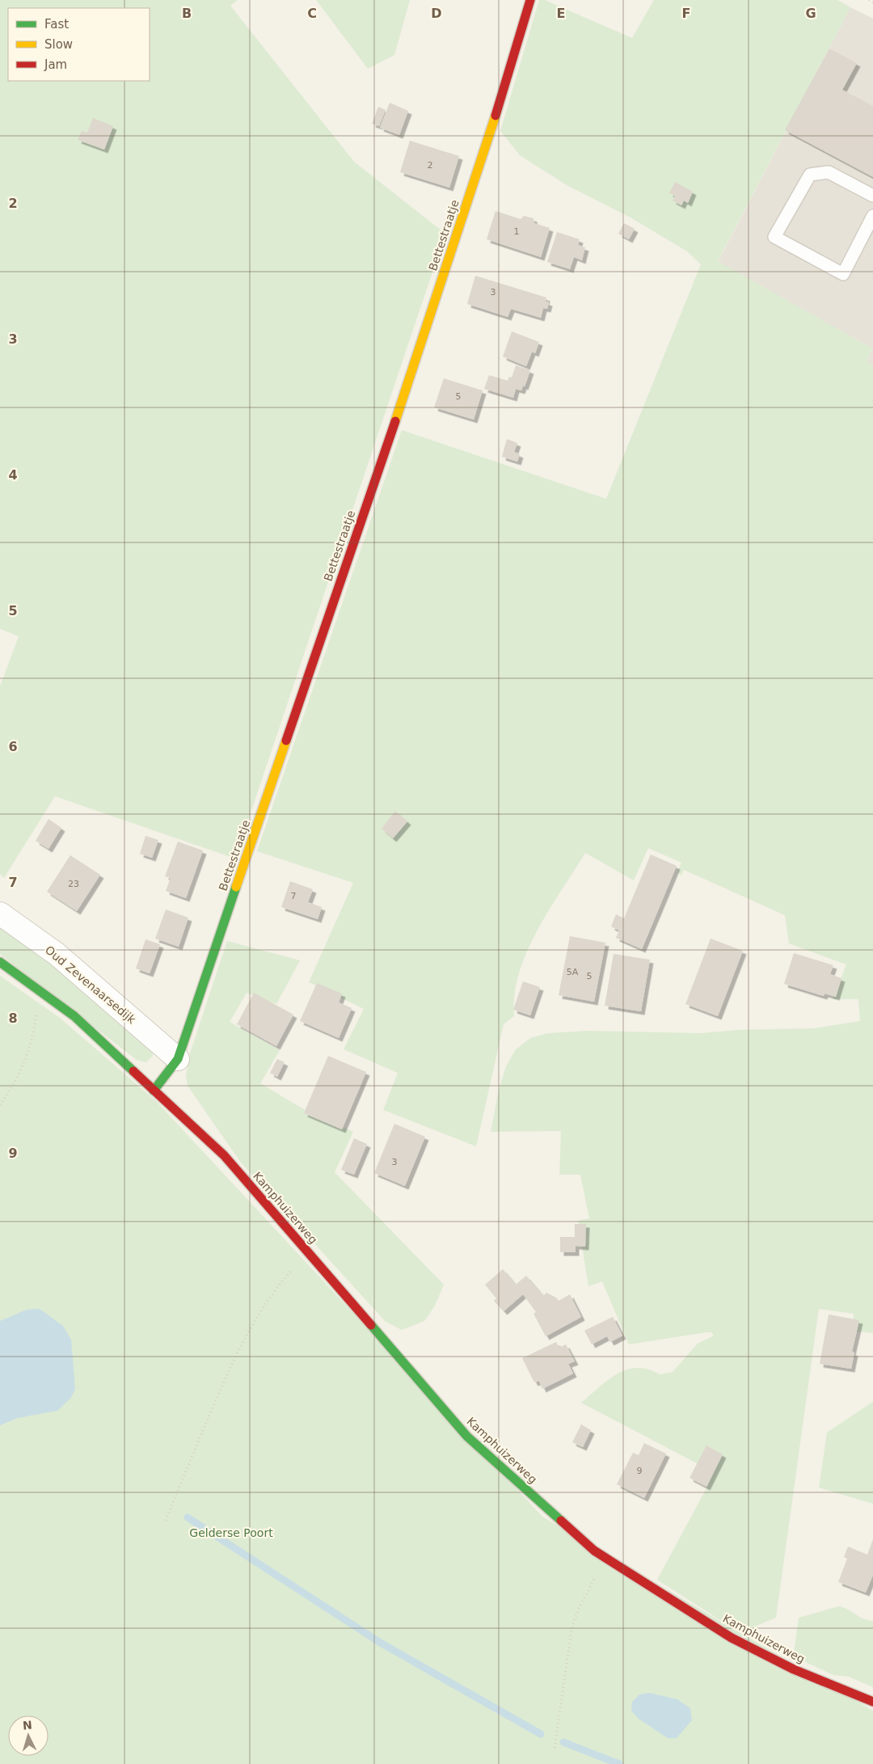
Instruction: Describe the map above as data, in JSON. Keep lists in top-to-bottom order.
{
  "streets": {
    "street": ["Bettestraatje", "Oud Zevenaarsedijk", "Kamphuizerweg"]
  },
  "crossings": [
    ["Bettestraatje", "Oud Zevenaarsedijk"],
    ["Bettestraatje", "Kamphuizerweg"]
  ],
  "parks": ["Gelderse Poort"],
  "house_numbers": [
    "2",
    "1",
    "3",
    "5",
    "23",
    "7",
    "5A",
    "5",
    "3",
    "9"
  ],
  "legend": ["Fast", "Slow", "Jam"],
  "north": "top",
  "grid": {
    "columns": [
      "B",
      "C",
      "D",
      "E",
      "F",
      "G"
    ],
    "rows": [
      "2",
      "3",
      "4",
      "5",
      "6",
      "7",
      "8",
      "9"
    ]
  }
}
